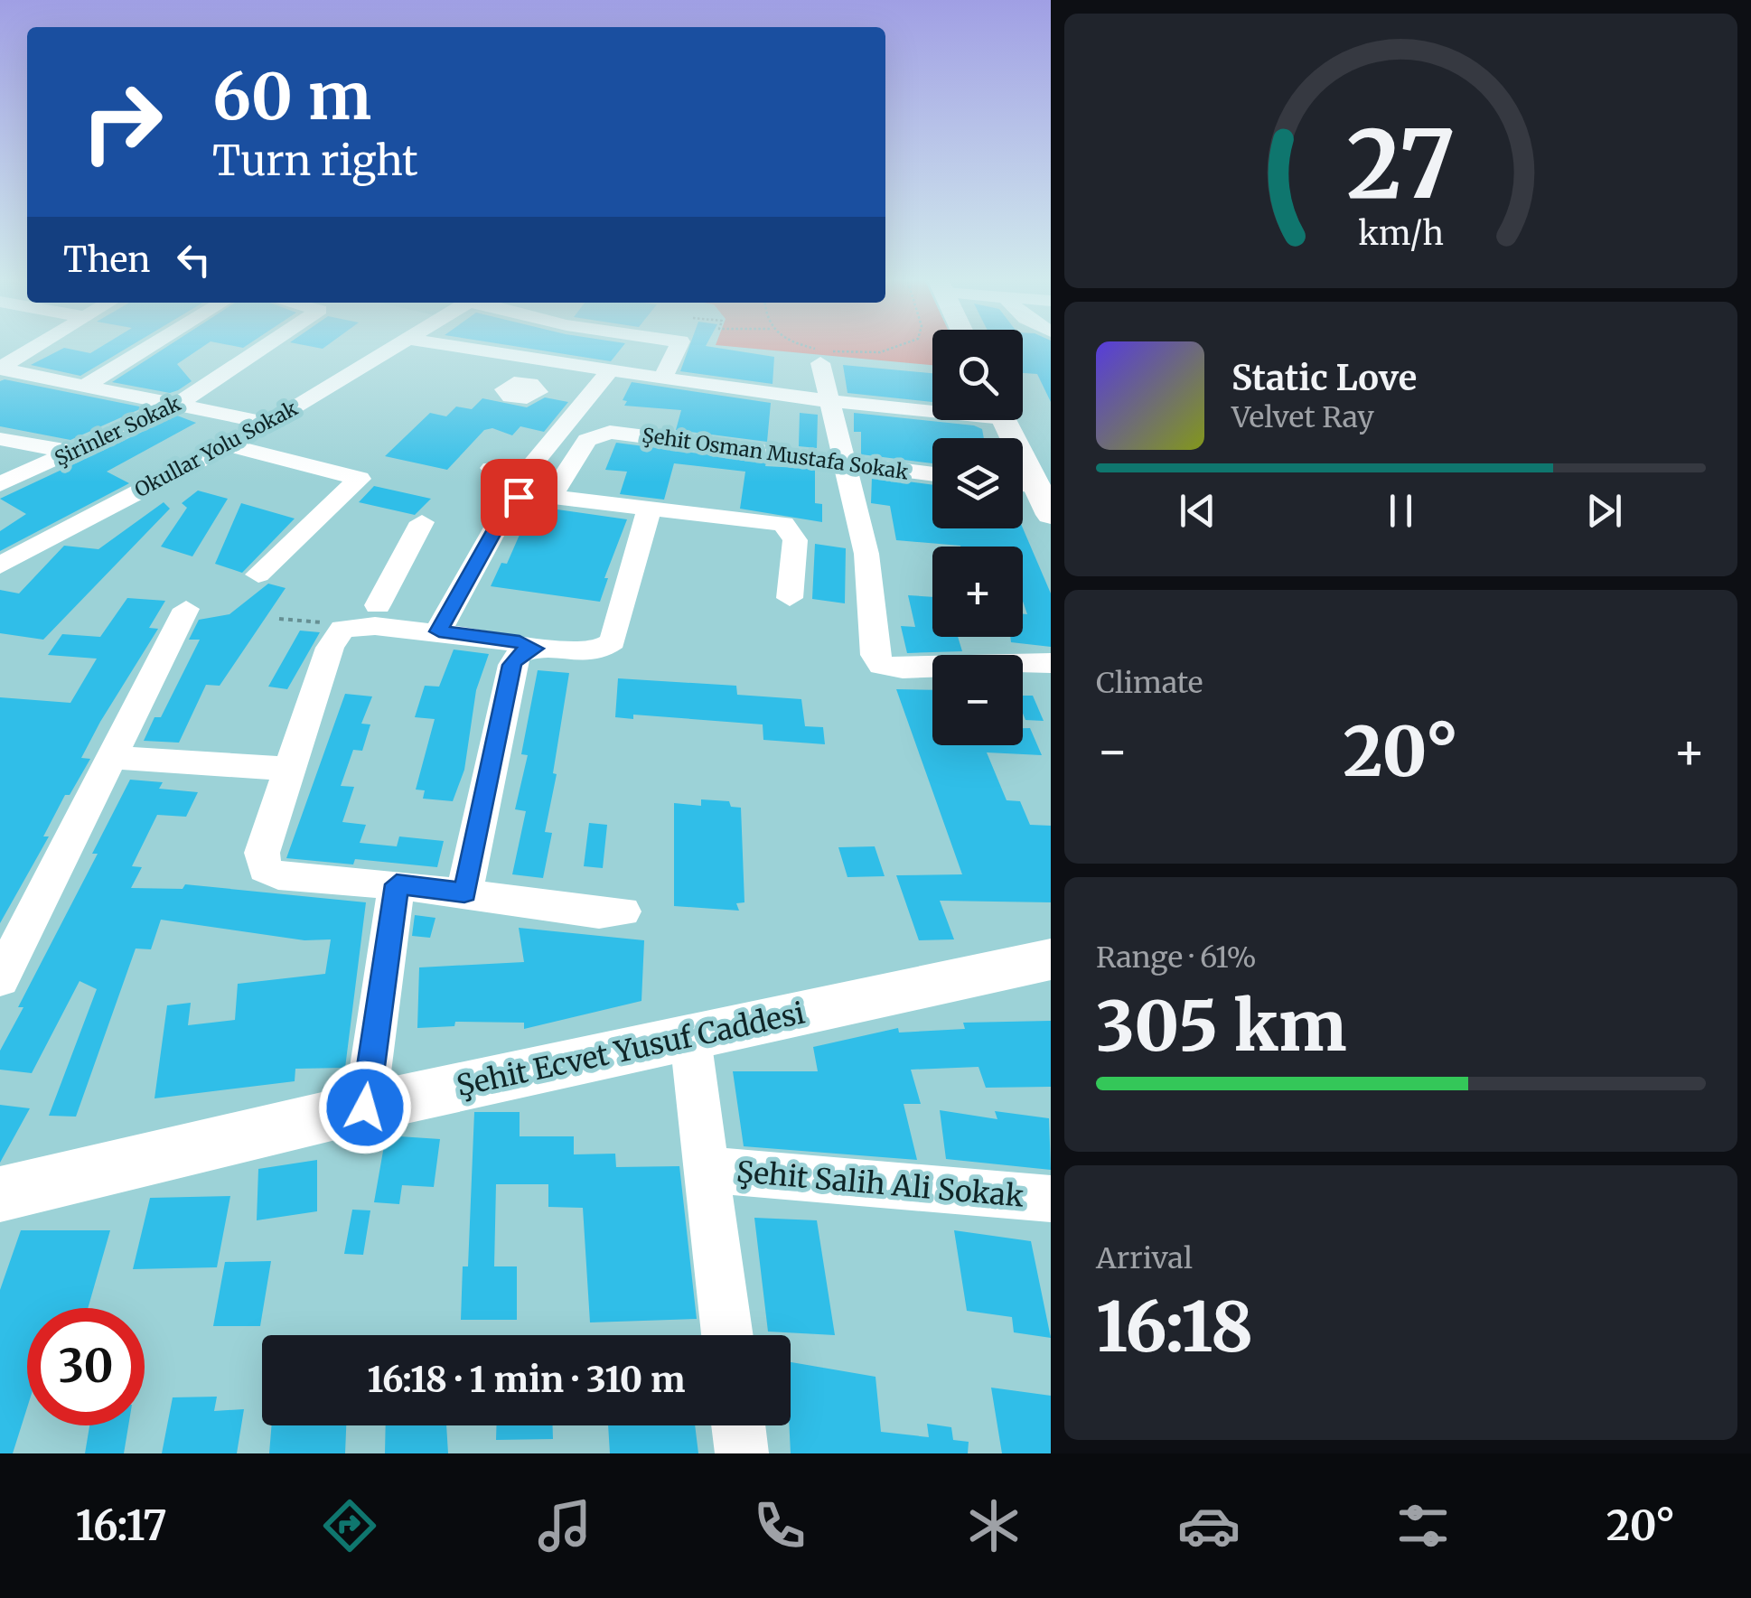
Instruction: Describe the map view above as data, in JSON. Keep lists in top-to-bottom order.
{
  "streets": {
    "main road": ["Şehit Ecvet Yusuf Caddesi"],
    "street": [
      "Şirinler Sokak",
      "Okullar Yolu Sokak",
      "Şehit Osman Mustafa Sokak",
      "Şehit Salih Ali Sokak"
    ]
  },
  "page": {
    "turn": ["60 m", "Turn right"],
    "then": "Then",
    "map_buttons": ["+", "−"],
    "song": ["Static Love", "Velvet Ray"],
    "tile": [
      "Climate",
      ["Range · 61%", "305 km"],
      ["Arrival", "16:18"]
    ],
    "heat": ["−", "20°", "+"],
    "limit": "30",
    "trip": "16:18 · 1 min · 310 m",
    "tabs": ["16:17", "20°"],
    "gauge": ["27", "km/h"]
  }
}
